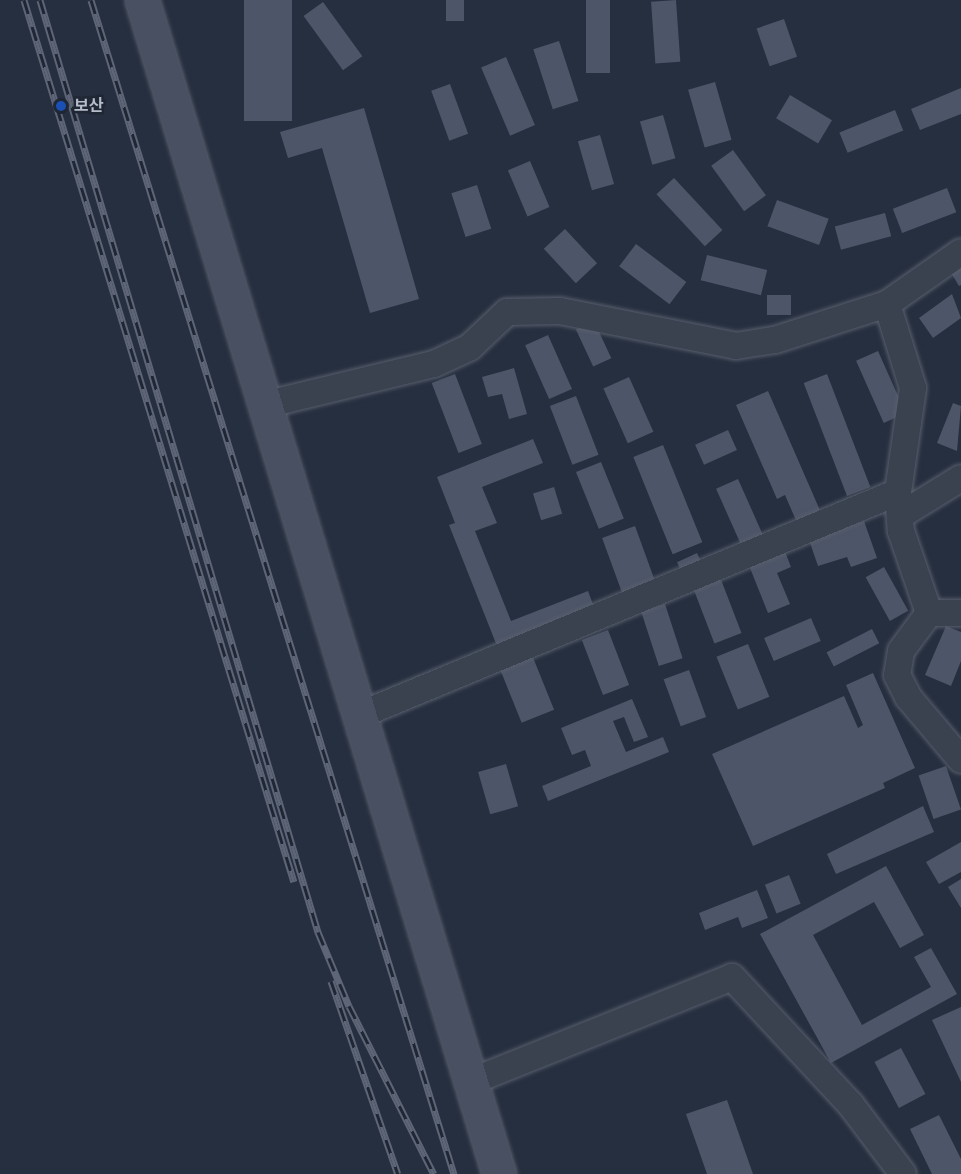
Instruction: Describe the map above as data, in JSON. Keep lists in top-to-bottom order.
{
  "places": ["보산"]
}
